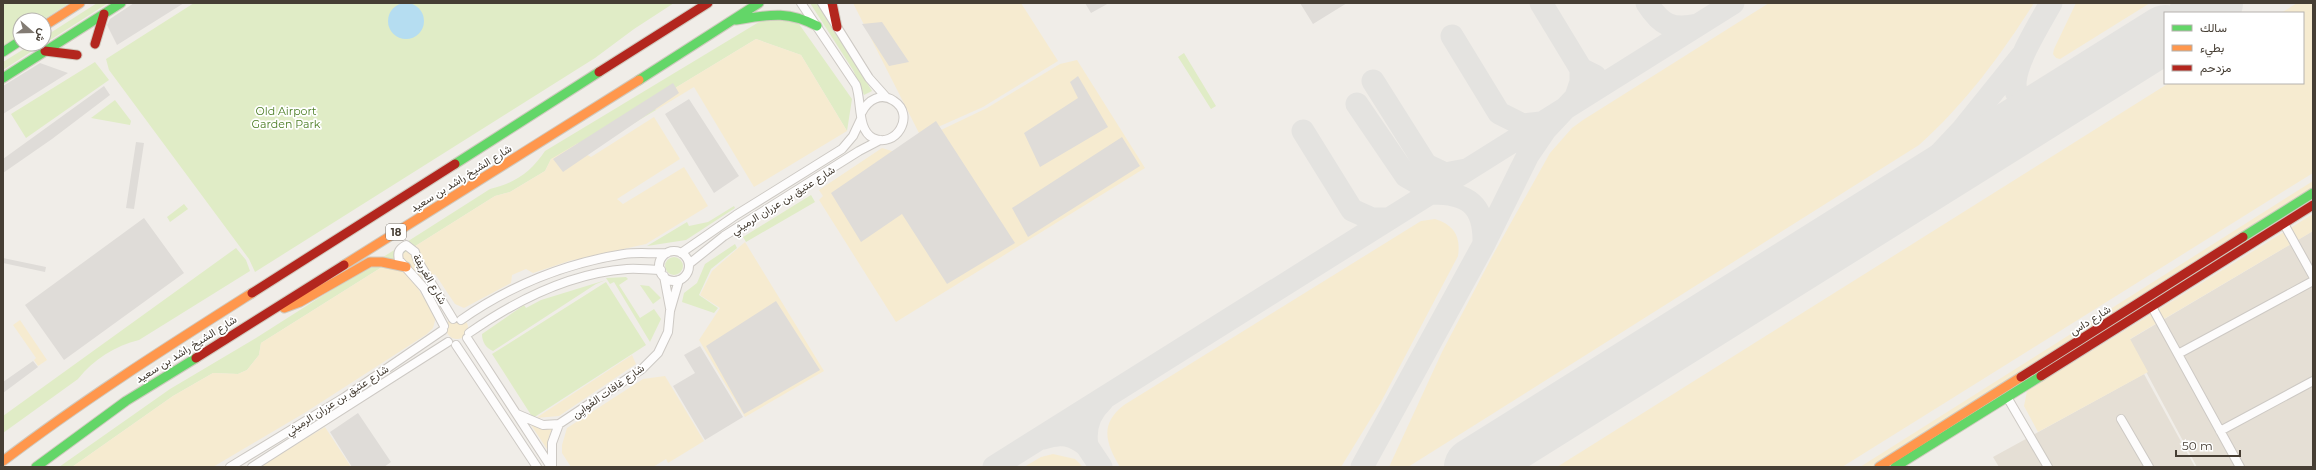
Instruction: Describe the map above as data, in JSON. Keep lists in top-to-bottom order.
{
  "streets": {
    "main road": ["شارع الشيخ راشد بن سعيد", "18", "شارع داس"],
    "street": ["شارع عتيق بن عزران الرميثي", "شارع الغريفة", "شارع غافات العُوايِن"]
  },
  "crossings": [
    ["شارع عتيق بن عزران الرميثي", "شارع الغريفة"],
    ["شارع عتيق بن عزران الرميثي", "شارع غافات العُوايِن"]
  ],
  "parks": ["Old Airport Garden Park"],
  "legend": ["سالك", "بطيء", "مزدحم"],
  "scale_bar": "50 m",
  "north": "right"
}
